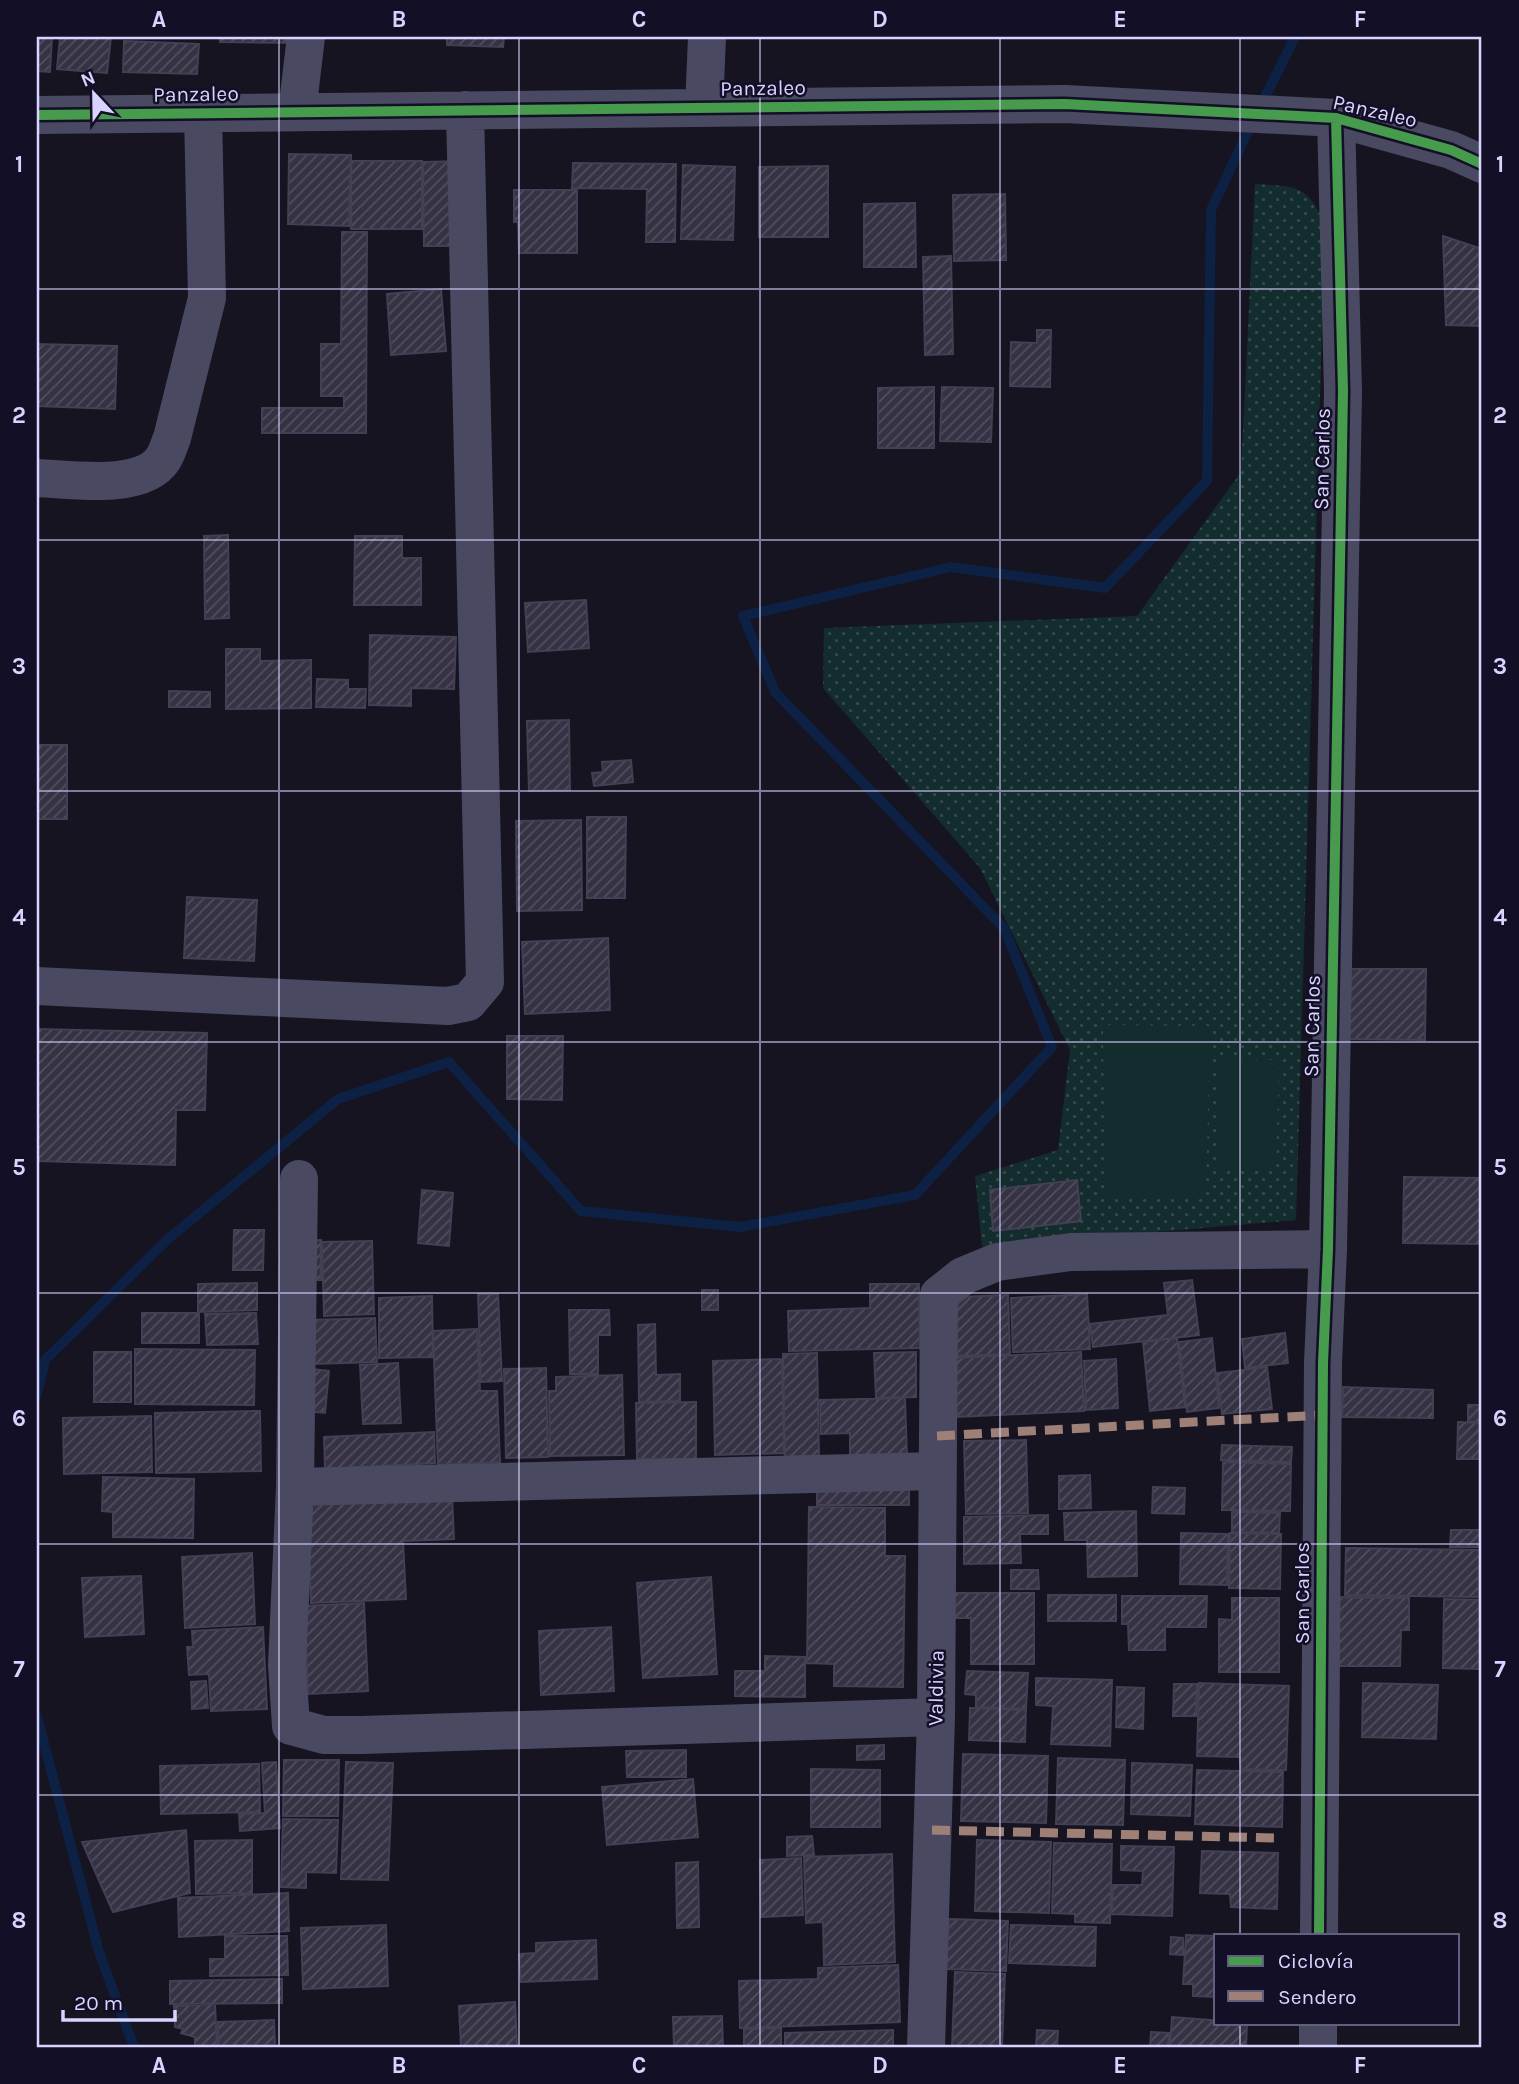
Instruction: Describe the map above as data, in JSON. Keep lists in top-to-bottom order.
{
  "streets": {
    "street": ["Panzaleo", "San Carlos", "Valdivia"]
  },
  "crossings": [
    ["Panzaleo", "San Carlos"],
    ["San Carlos", "Valdivia"]
  ],
  "legend": ["Ciclovía", "Sendero"],
  "scale_bar": "20 m",
  "north": "top",
  "grid": {
    "columns": [
      "A",
      "B",
      "C",
      "D",
      "E",
      "F"
    ],
    "rows": [
      "1",
      "2",
      "3",
      "4",
      "5",
      "6",
      "7",
      "8"
    ]
  }
}
